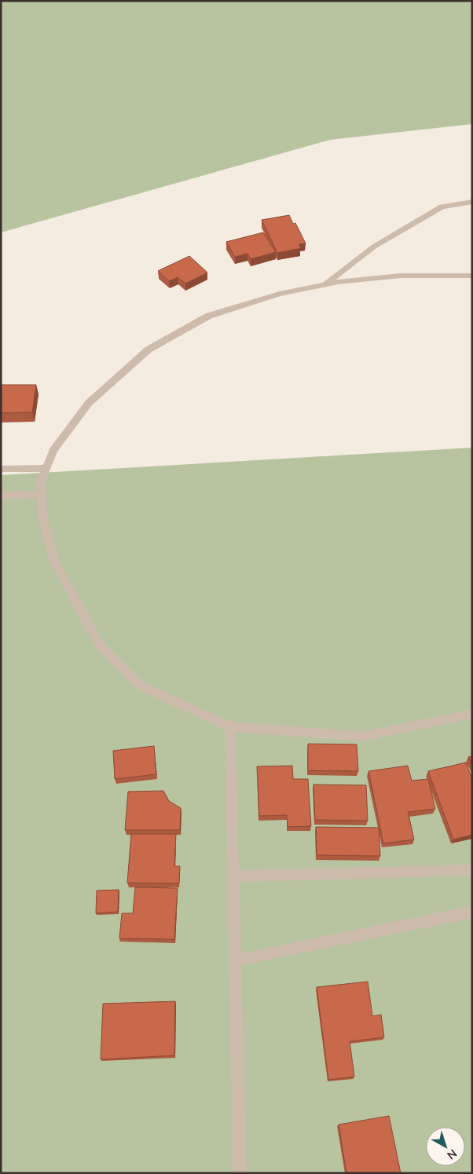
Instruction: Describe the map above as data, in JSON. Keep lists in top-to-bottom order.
{
  "north": "bottom right"
}
